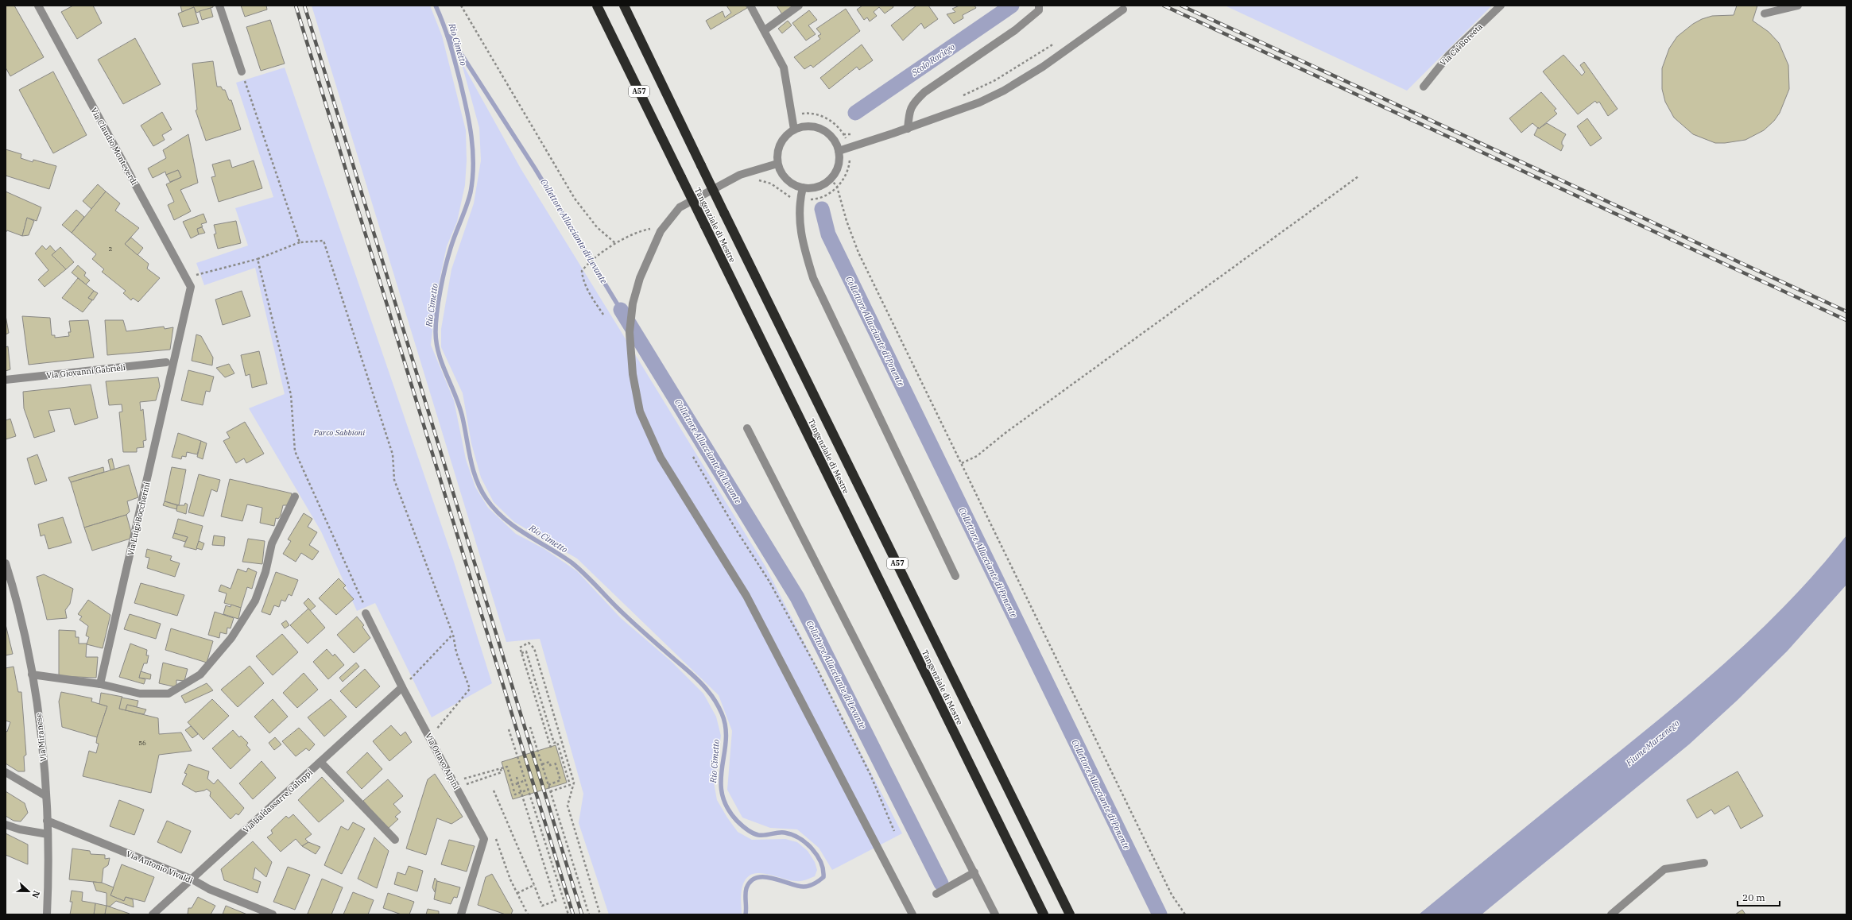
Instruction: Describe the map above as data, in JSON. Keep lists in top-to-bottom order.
{
  "streets": {
    "highway": ["A57", "Tangenziale di Mestre"],
    "street": [
      "Via Ca' Boreeta",
      "Via Claudio Monteverdi",
      "Via Giovanni Gabrieli",
      "Via Luigi Boccherini",
      "Via Miranese",
      "Via Ottavo Alpini",
      "Via Baldassarre Galuppi",
      "Via Antonio Vivaldi"
    ]
  },
  "crossings": [
    ["Via Claudio Monteverdi", "Via Luigi Boccherini"],
    ["Via Miranese", "Via Antonio Vivaldi"],
    ["Via Ottavo Alpini", "Via Baldassarre Galuppi"],
    ["Via Baldassarre Galuppi", "Via Antonio Vivaldi"]
  ],
  "water": [
    "Rio Cimetto",
    "Scolo Roviego",
    "Collettore Allacciante di Levante",
    "Collettore Allacciante di Ponente",
    "Fiume Marzenego"
  ],
  "parks": ["Parco Sabbioni"],
  "house_numbers": ["2", "56"],
  "scale_bar": "20 m",
  "north": "right"
}
